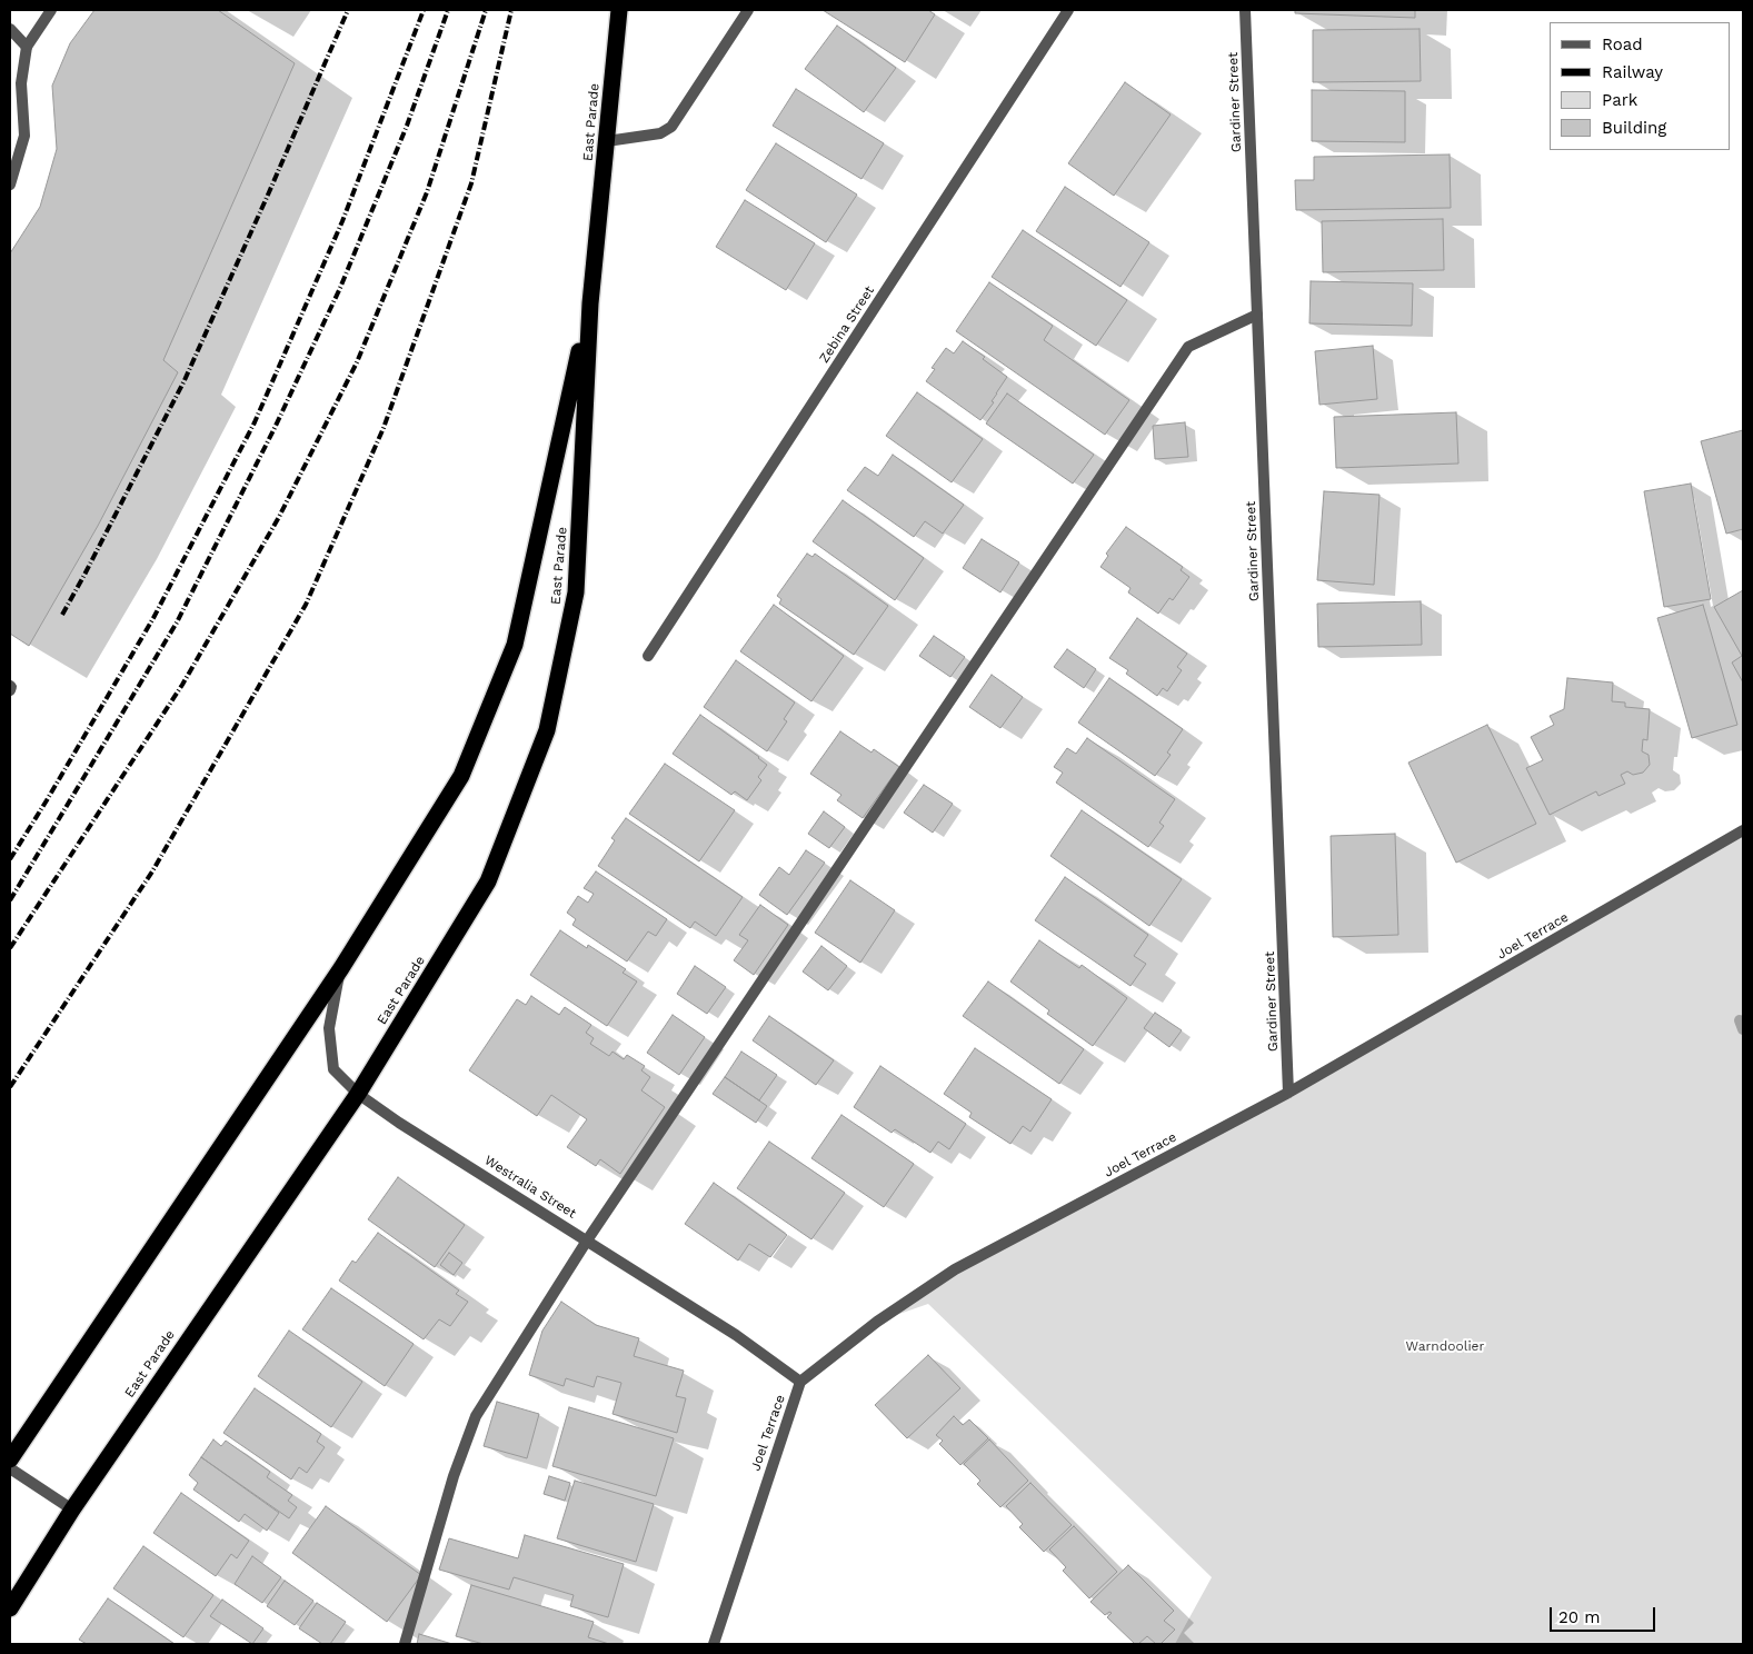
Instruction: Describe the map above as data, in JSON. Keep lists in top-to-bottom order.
{
  "streets": {
    "highway": ["East Parade"],
    "street": [
      "Gardiner Street",
      "Zebina Street",
      "Joel Terrace",
      "Westralia Street"
    ]
  },
  "crossings": [
    ["Gardiner Street", "Joel Terrace"],
    ["East Parade", "Westralia Street"],
    ["Joel Terrace", "Westralia Street"]
  ],
  "parks": ["Warndoolier"],
  "legend": [
    "Road",
    "Railway",
    "Park",
    "Building"
  ],
  "scale_bar": "20 m"
}
